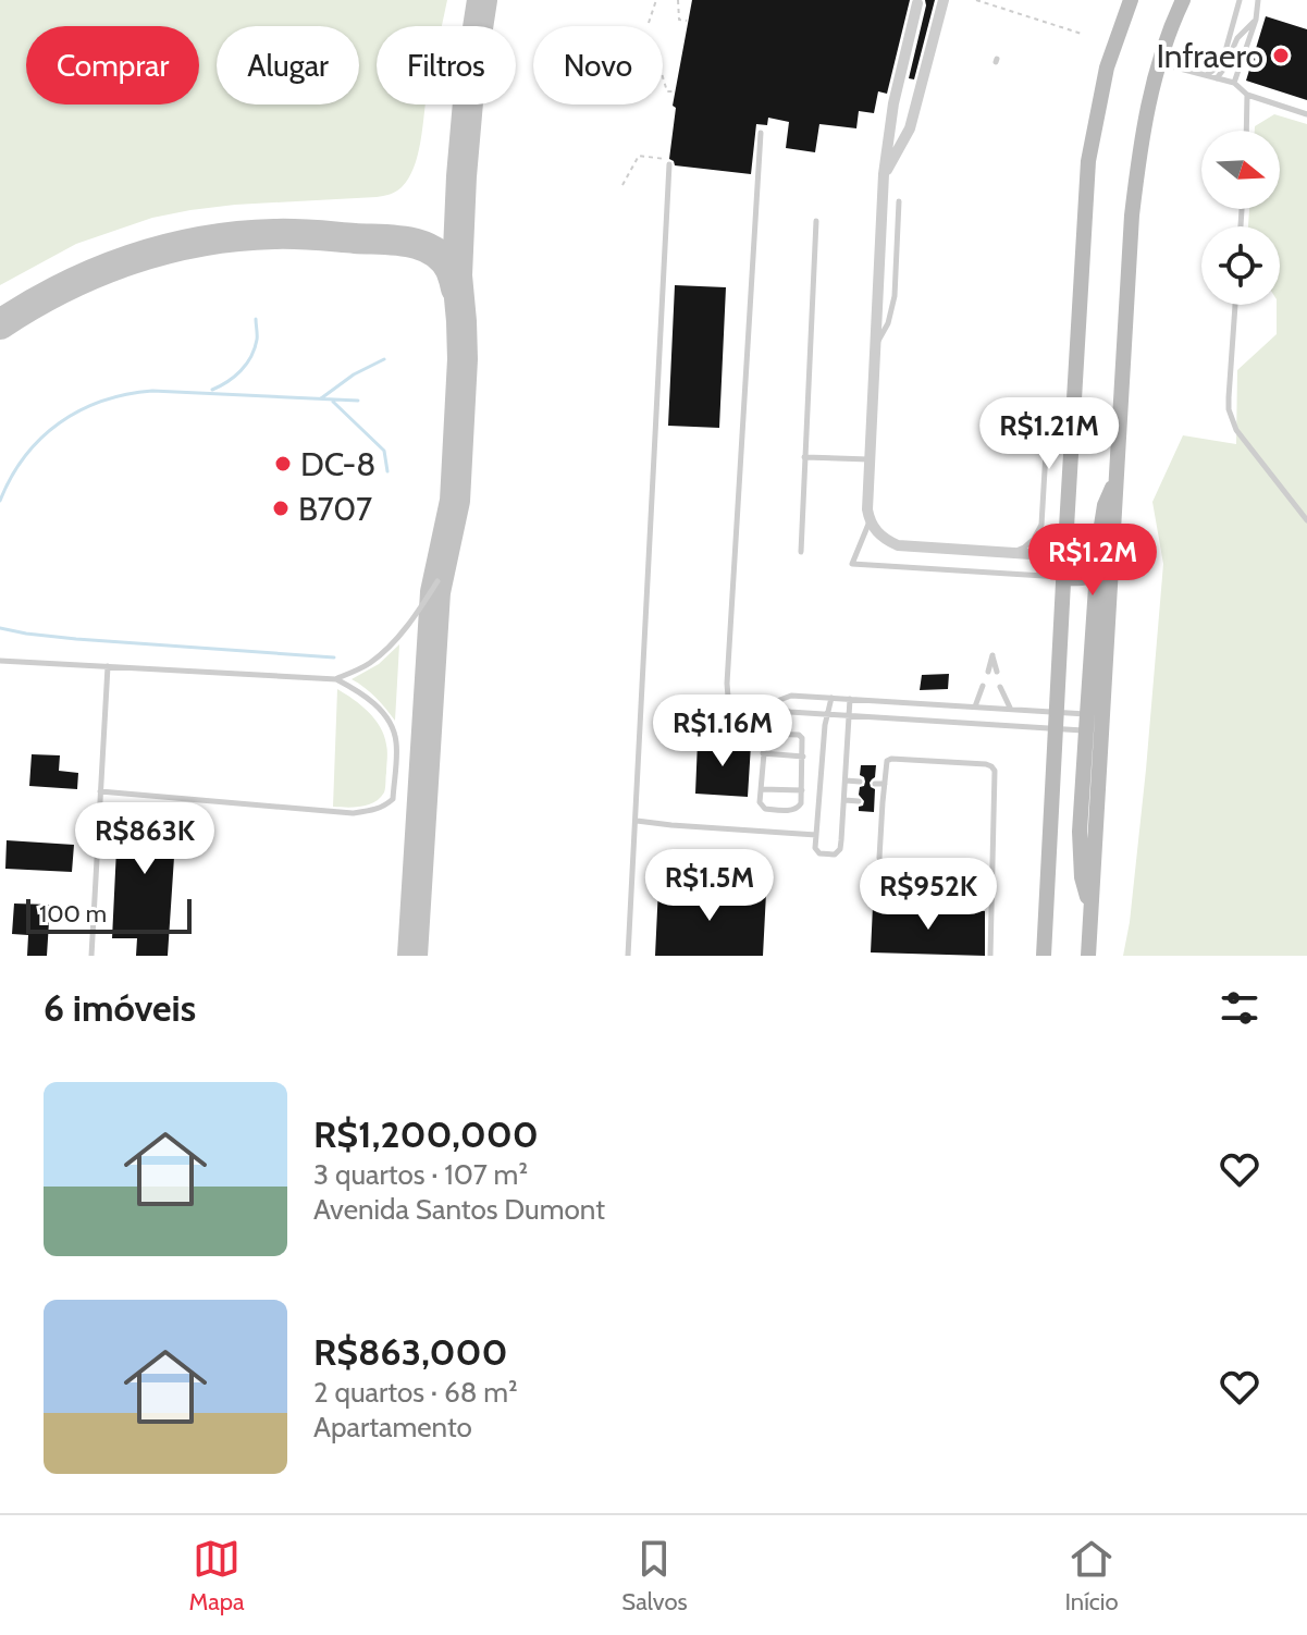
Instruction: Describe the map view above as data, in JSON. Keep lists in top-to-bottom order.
{
  "places": ["Infraero", "DC-8", "B707"],
  "scale_bar": "100 m",
  "north": "right",
  "page": {
    "chip": [
      "Comprar",
      "Alugar",
      "Filtros",
      "Novo"
    ],
    "price": [
      "R$1.21M",
      "R$1.2M",
      "R$1.16M",
      "R$863K",
      "R$1.5M",
      "R$952K"
    ],
    "scale": "100 m",
    "heading": "6 imóveis",
    "list": [
      {
        "name": "R$1,200,000",
        "note": "3 quartos · 107 m² · Avenida Santos Dumont"
      },
      {
        "name": "R$863,000",
        "note": "2 quartos · 68 m² · Apartamento"
      }
    ],
    "tabs": ["Mapa", "Salvos", "Início"]
  }
}
